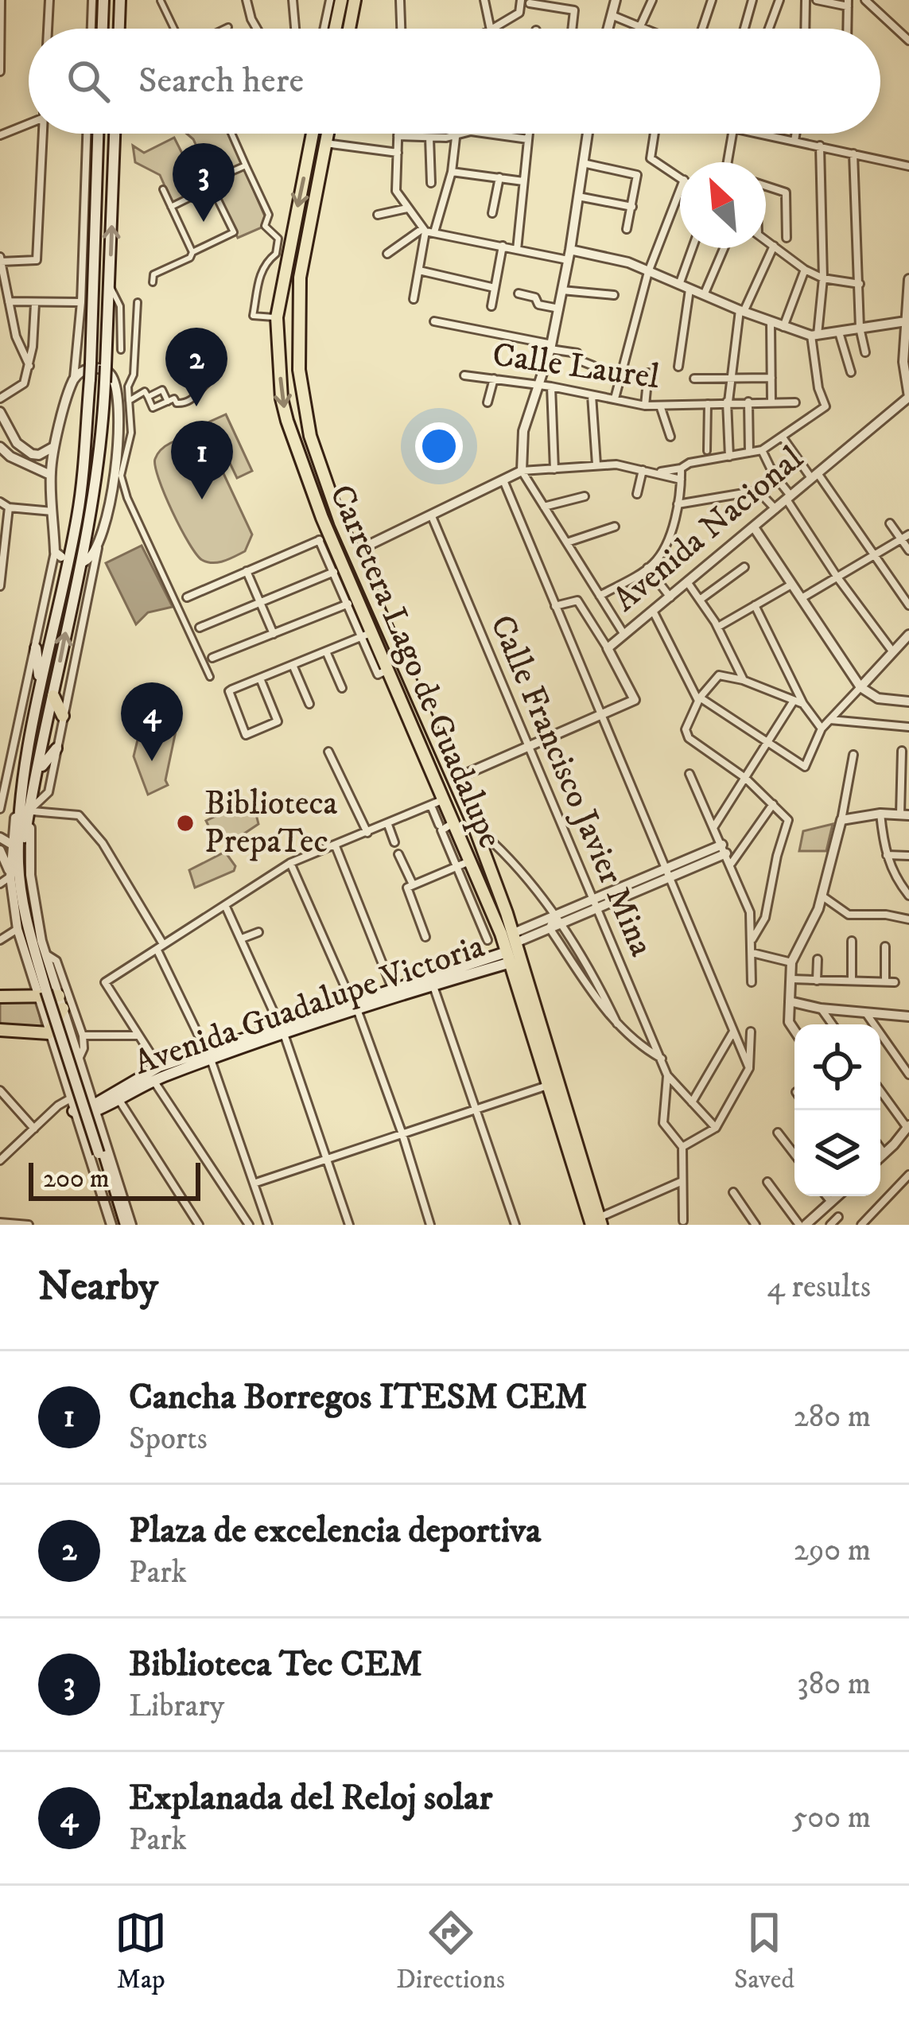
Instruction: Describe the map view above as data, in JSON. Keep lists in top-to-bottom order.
{
  "streets": {
    "main road": ["Carretera Lago de Guadalupe", "Avenida Guadalupe Victoria"],
    "street": ["Calle Laurel", "Avenida Nacional", "Calle Francisco Javier Mina"]
  },
  "crossings": [
    ["Avenida Nacional", "Carretera Lago de Guadalupe"],
    ["Avenida Nacional", "Calle Francisco Javier Mina"],
    ["Carretera Lago de Guadalupe", "Avenida Guadalupe Victoria"]
  ],
  "places": ["Biblioteca PrepaTec"],
  "scale_bar": "200 m",
  "north": "top left",
  "page": {
    "search": "Search here",
    "pins": [
      "3",
      "2",
      "1",
      "4"
    ],
    "scale": "200 m",
    "heading": ["Nearby", "4 results"],
    "list": [
      {
        "mark": "1",
        "name": "Cancha Borregos ITESM CEM",
        "note": "Sports",
        "value": "280 m"
      },
      {
        "mark": "2",
        "name": "Plaza de excelencia deportiva",
        "note": "Park",
        "value": "290 m"
      },
      {
        "mark": "3",
        "name": "Biblioteca Tec CEM",
        "note": "Library",
        "value": "380 m"
      },
      {
        "mark": "4",
        "name": "Explanada del Reloj solar",
        "note": "Park",
        "value": "500 m"
      }
    ],
    "nav": ["Map", "Directions", "Saved"]
  }
}
